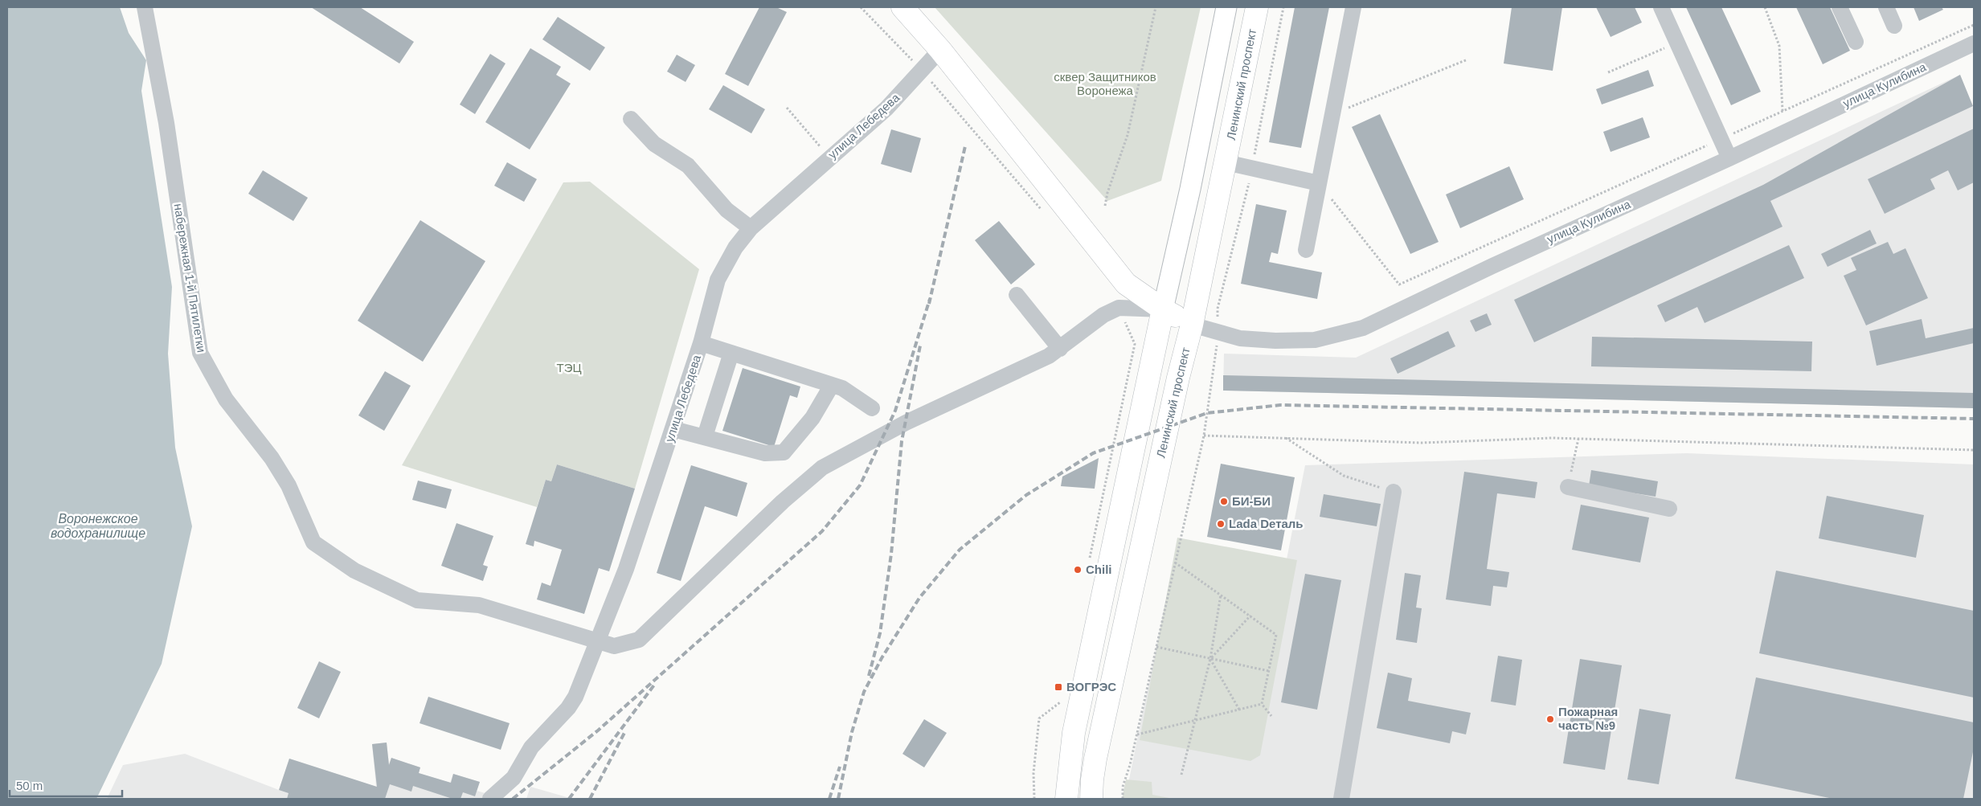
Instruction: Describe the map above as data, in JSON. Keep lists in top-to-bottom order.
{
  "streets": {
    "highway": ["Ленинский проспект"],
    "street": ["улица Кулибина", "улица Лебедева", "набережная 1-й Пятилетки"]
  },
  "crossings": [
    ["Ленинский проспект", "улица Кулибина"],
    ["улица Лебедева", "набережная 1-й Пятилетки"]
  ],
  "water": ["Воронежское водохранилище"],
  "parks": ["сквер Защитников Воронежа", "ТЭЦ"],
  "places": {
    "other": [
      "БИ-БИ",
      "Lada Dеталь",
      "Chili",
      "Пожарная часть №9"
    ],
    "transit": ["ВОГРЭС"]
  },
  "scale_bar": "50 m"
}
